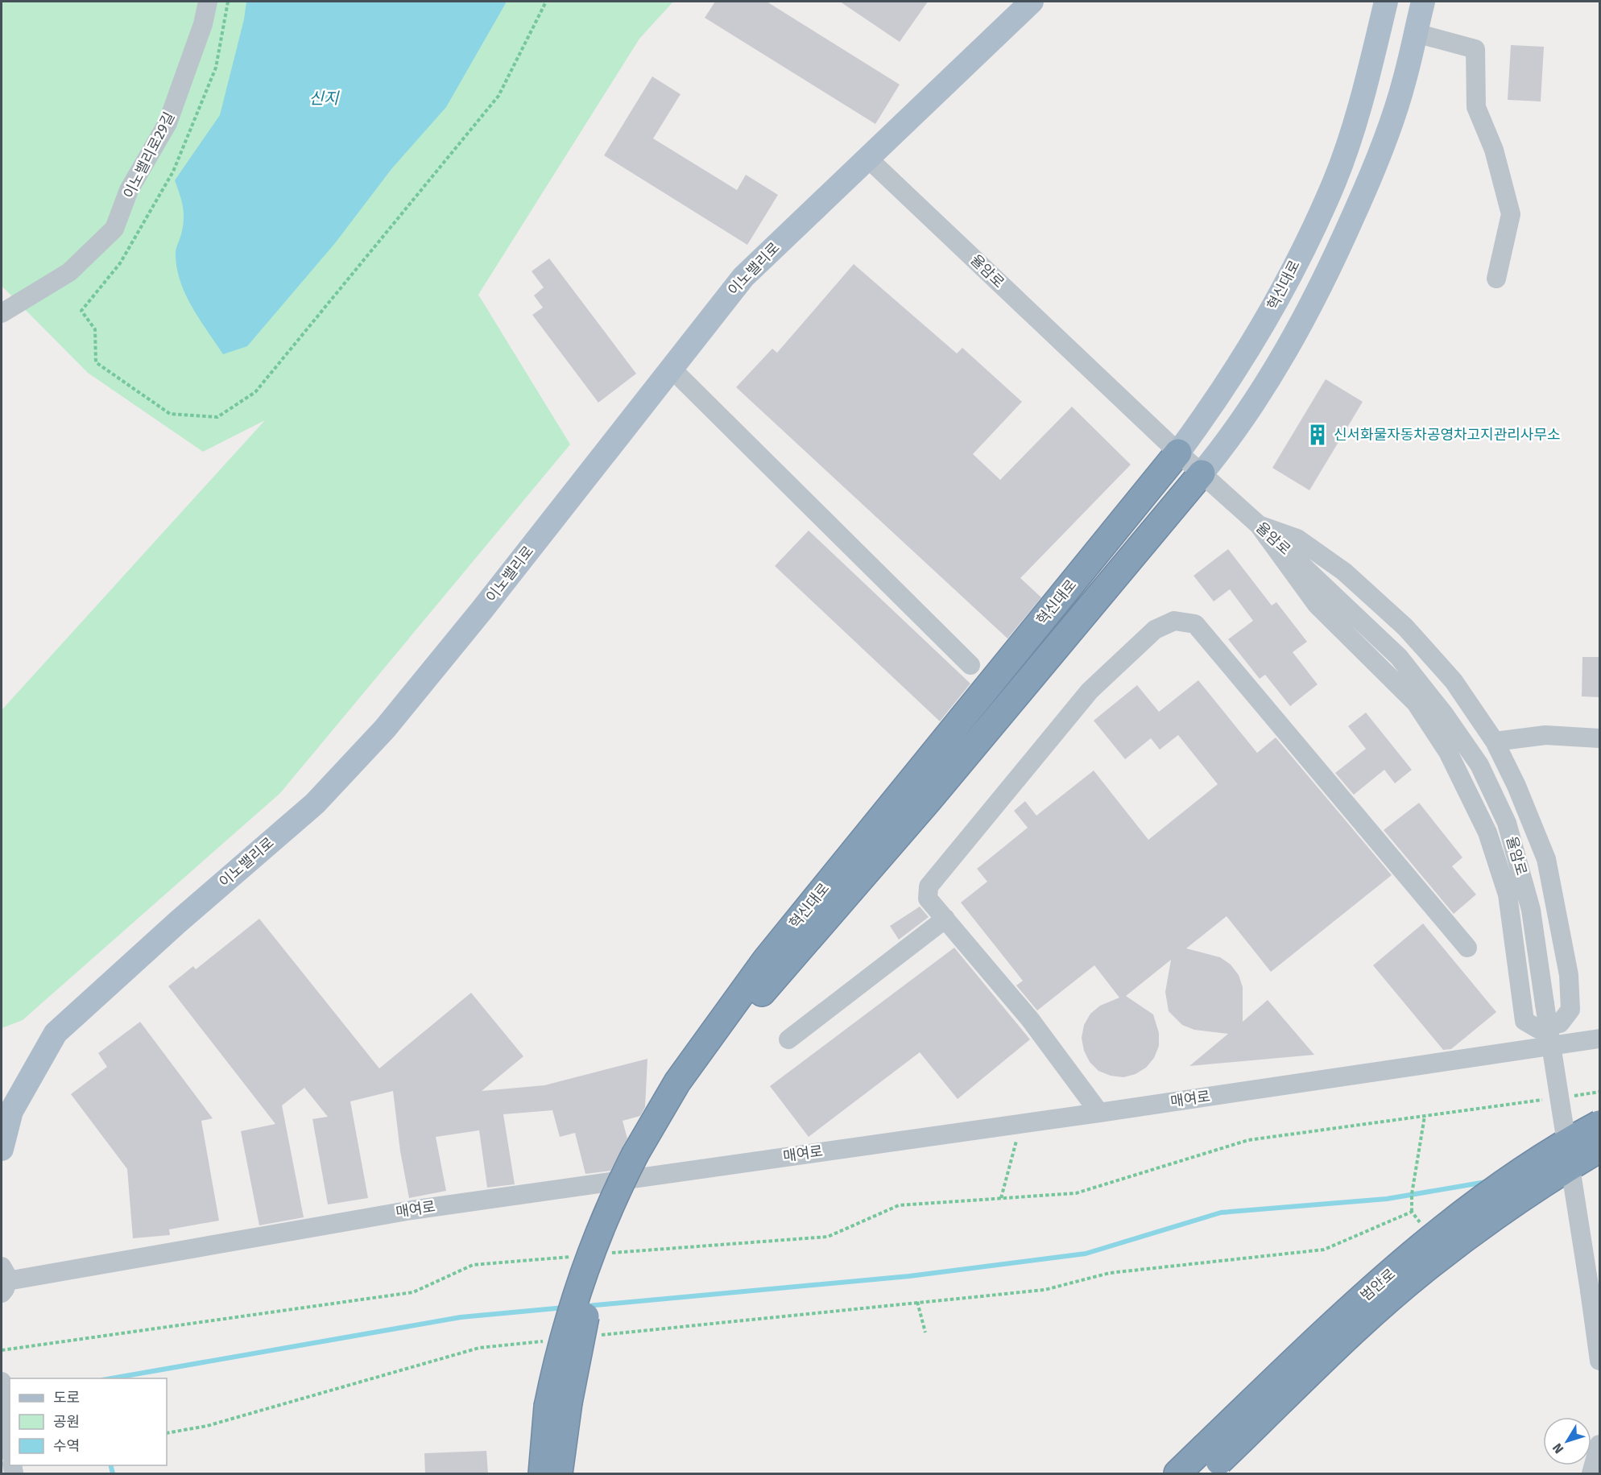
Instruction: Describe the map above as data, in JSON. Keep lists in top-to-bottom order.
{
  "streets": {
    "highway": ["혁신대로", "범안로"],
    "main road": ["이노밸리로"],
    "street": ["이노밸리로29길", "율암로", "매여로"]
  },
  "crossings": [
    ["이노밸리로", "율암로"],
    ["율암로", "혁신대로"]
  ],
  "water": ["신지"],
  "places": {
    "building": ["신서화물자동차공영차고지관리사무소"]
  },
  "legend": ["도로", "공원", "수역"],
  "north": "bottom left"
}
